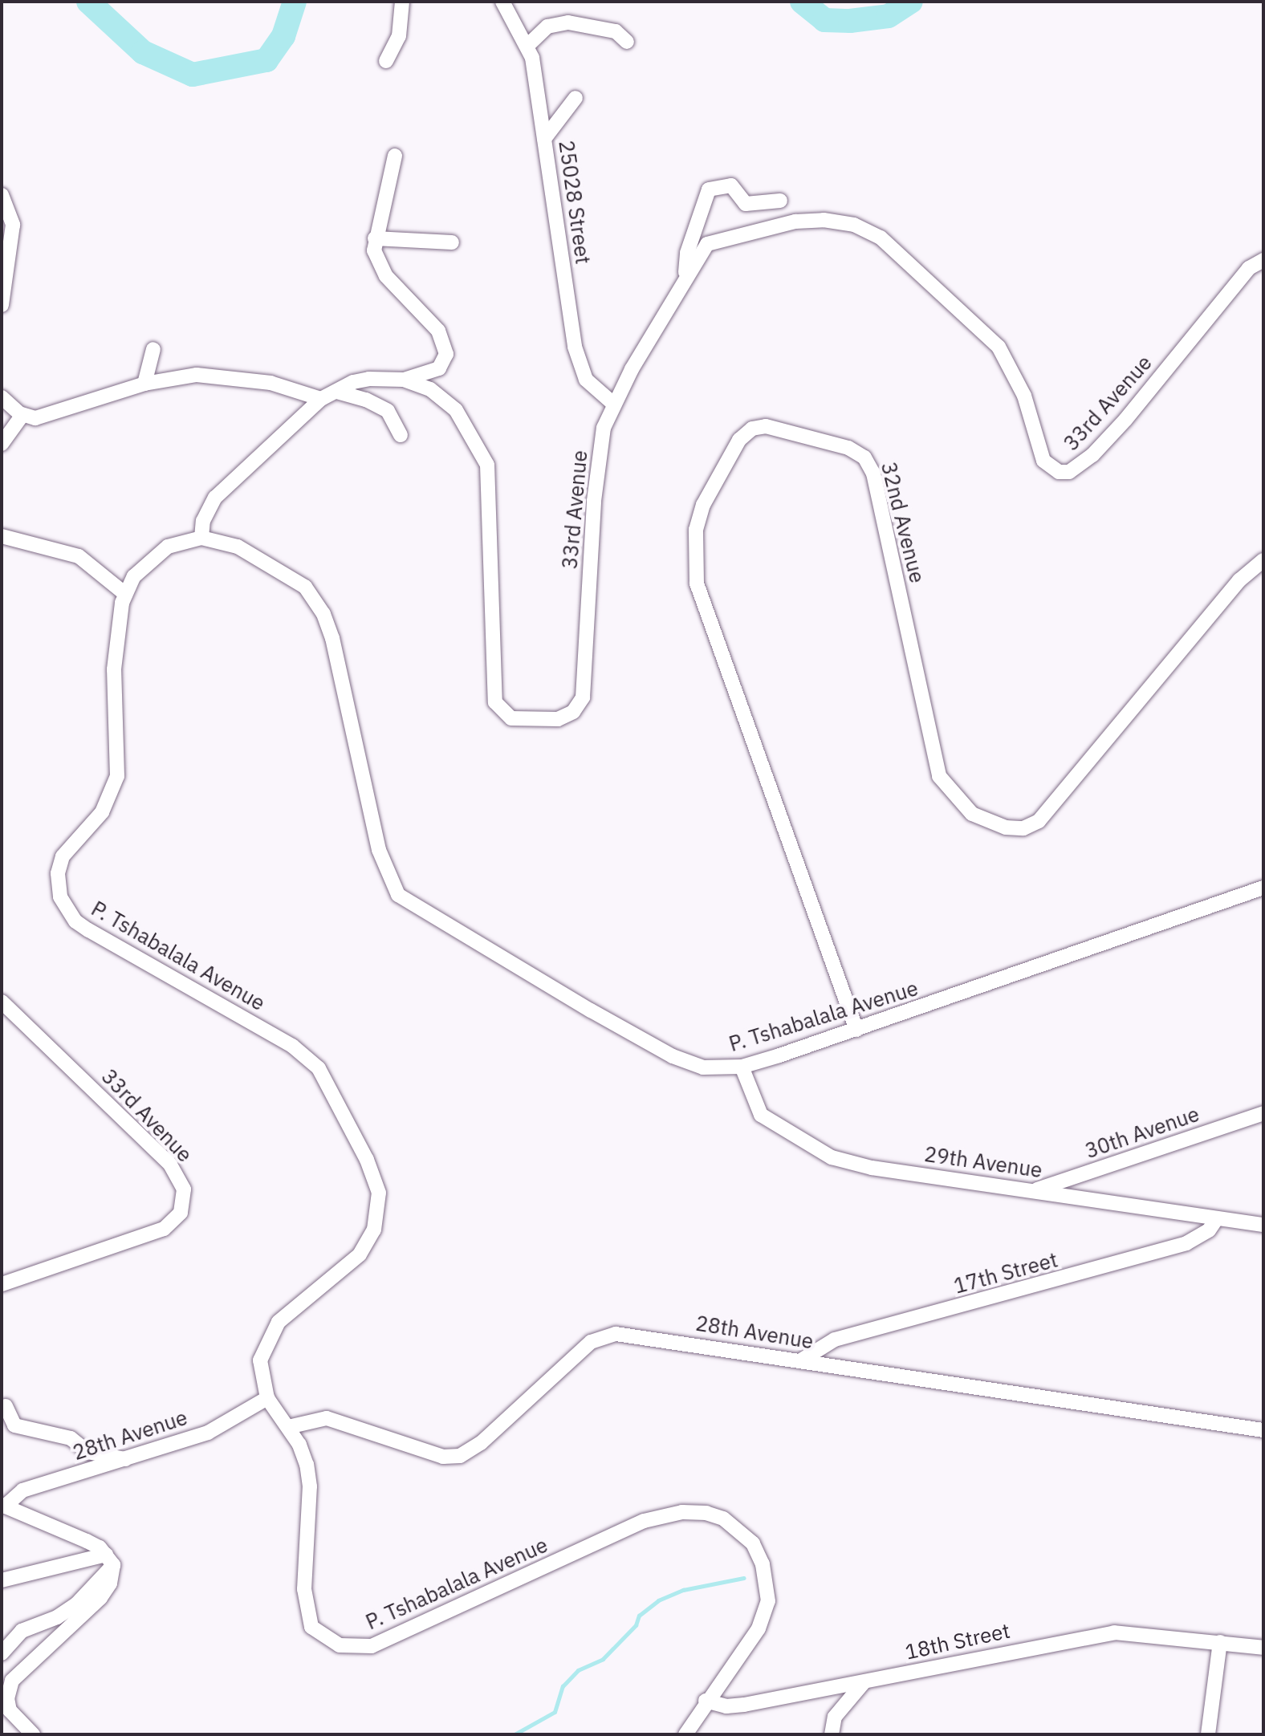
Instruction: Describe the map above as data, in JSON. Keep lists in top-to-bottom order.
{
  "streets": {
    "street": [
      "25028 Street",
      "33rd Avenue",
      "32nd Avenue",
      "P. Tshabalala Avenue",
      "30th Avenue",
      "29th Avenue",
      "17th Street",
      "28th Avenue",
      "18th Street"
    ]
  },
  "crossings": [
    ["25028 Street", "33rd Avenue"],
    ["33rd Avenue", "P. Tshabalala Avenue"],
    ["32nd Avenue", "P. Tshabalala Avenue"],
    ["P. Tshabalala Avenue", "29th Avenue"],
    ["P. Tshabalala Avenue", "28th Avenue"],
    ["P. Tshabalala Avenue", "18th Street"],
    ["30th Avenue", "29th Avenue"],
    ["29th Avenue", "17th Street"],
    ["17th Street", "28th Avenue"]
  ]
}
